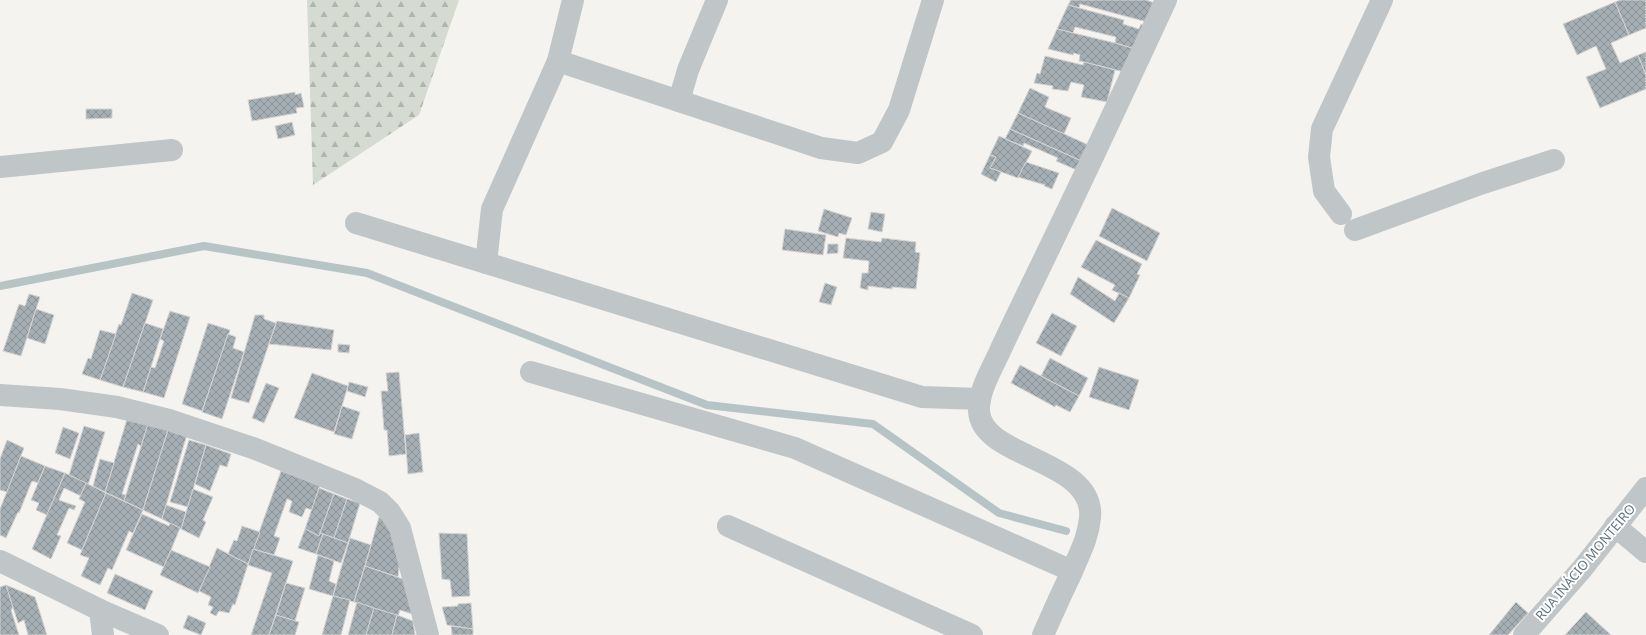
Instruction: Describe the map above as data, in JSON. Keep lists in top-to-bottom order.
{
  "streets": {
    "street": ["RUA INÁCIO MONTEIRO"]
  }
}
